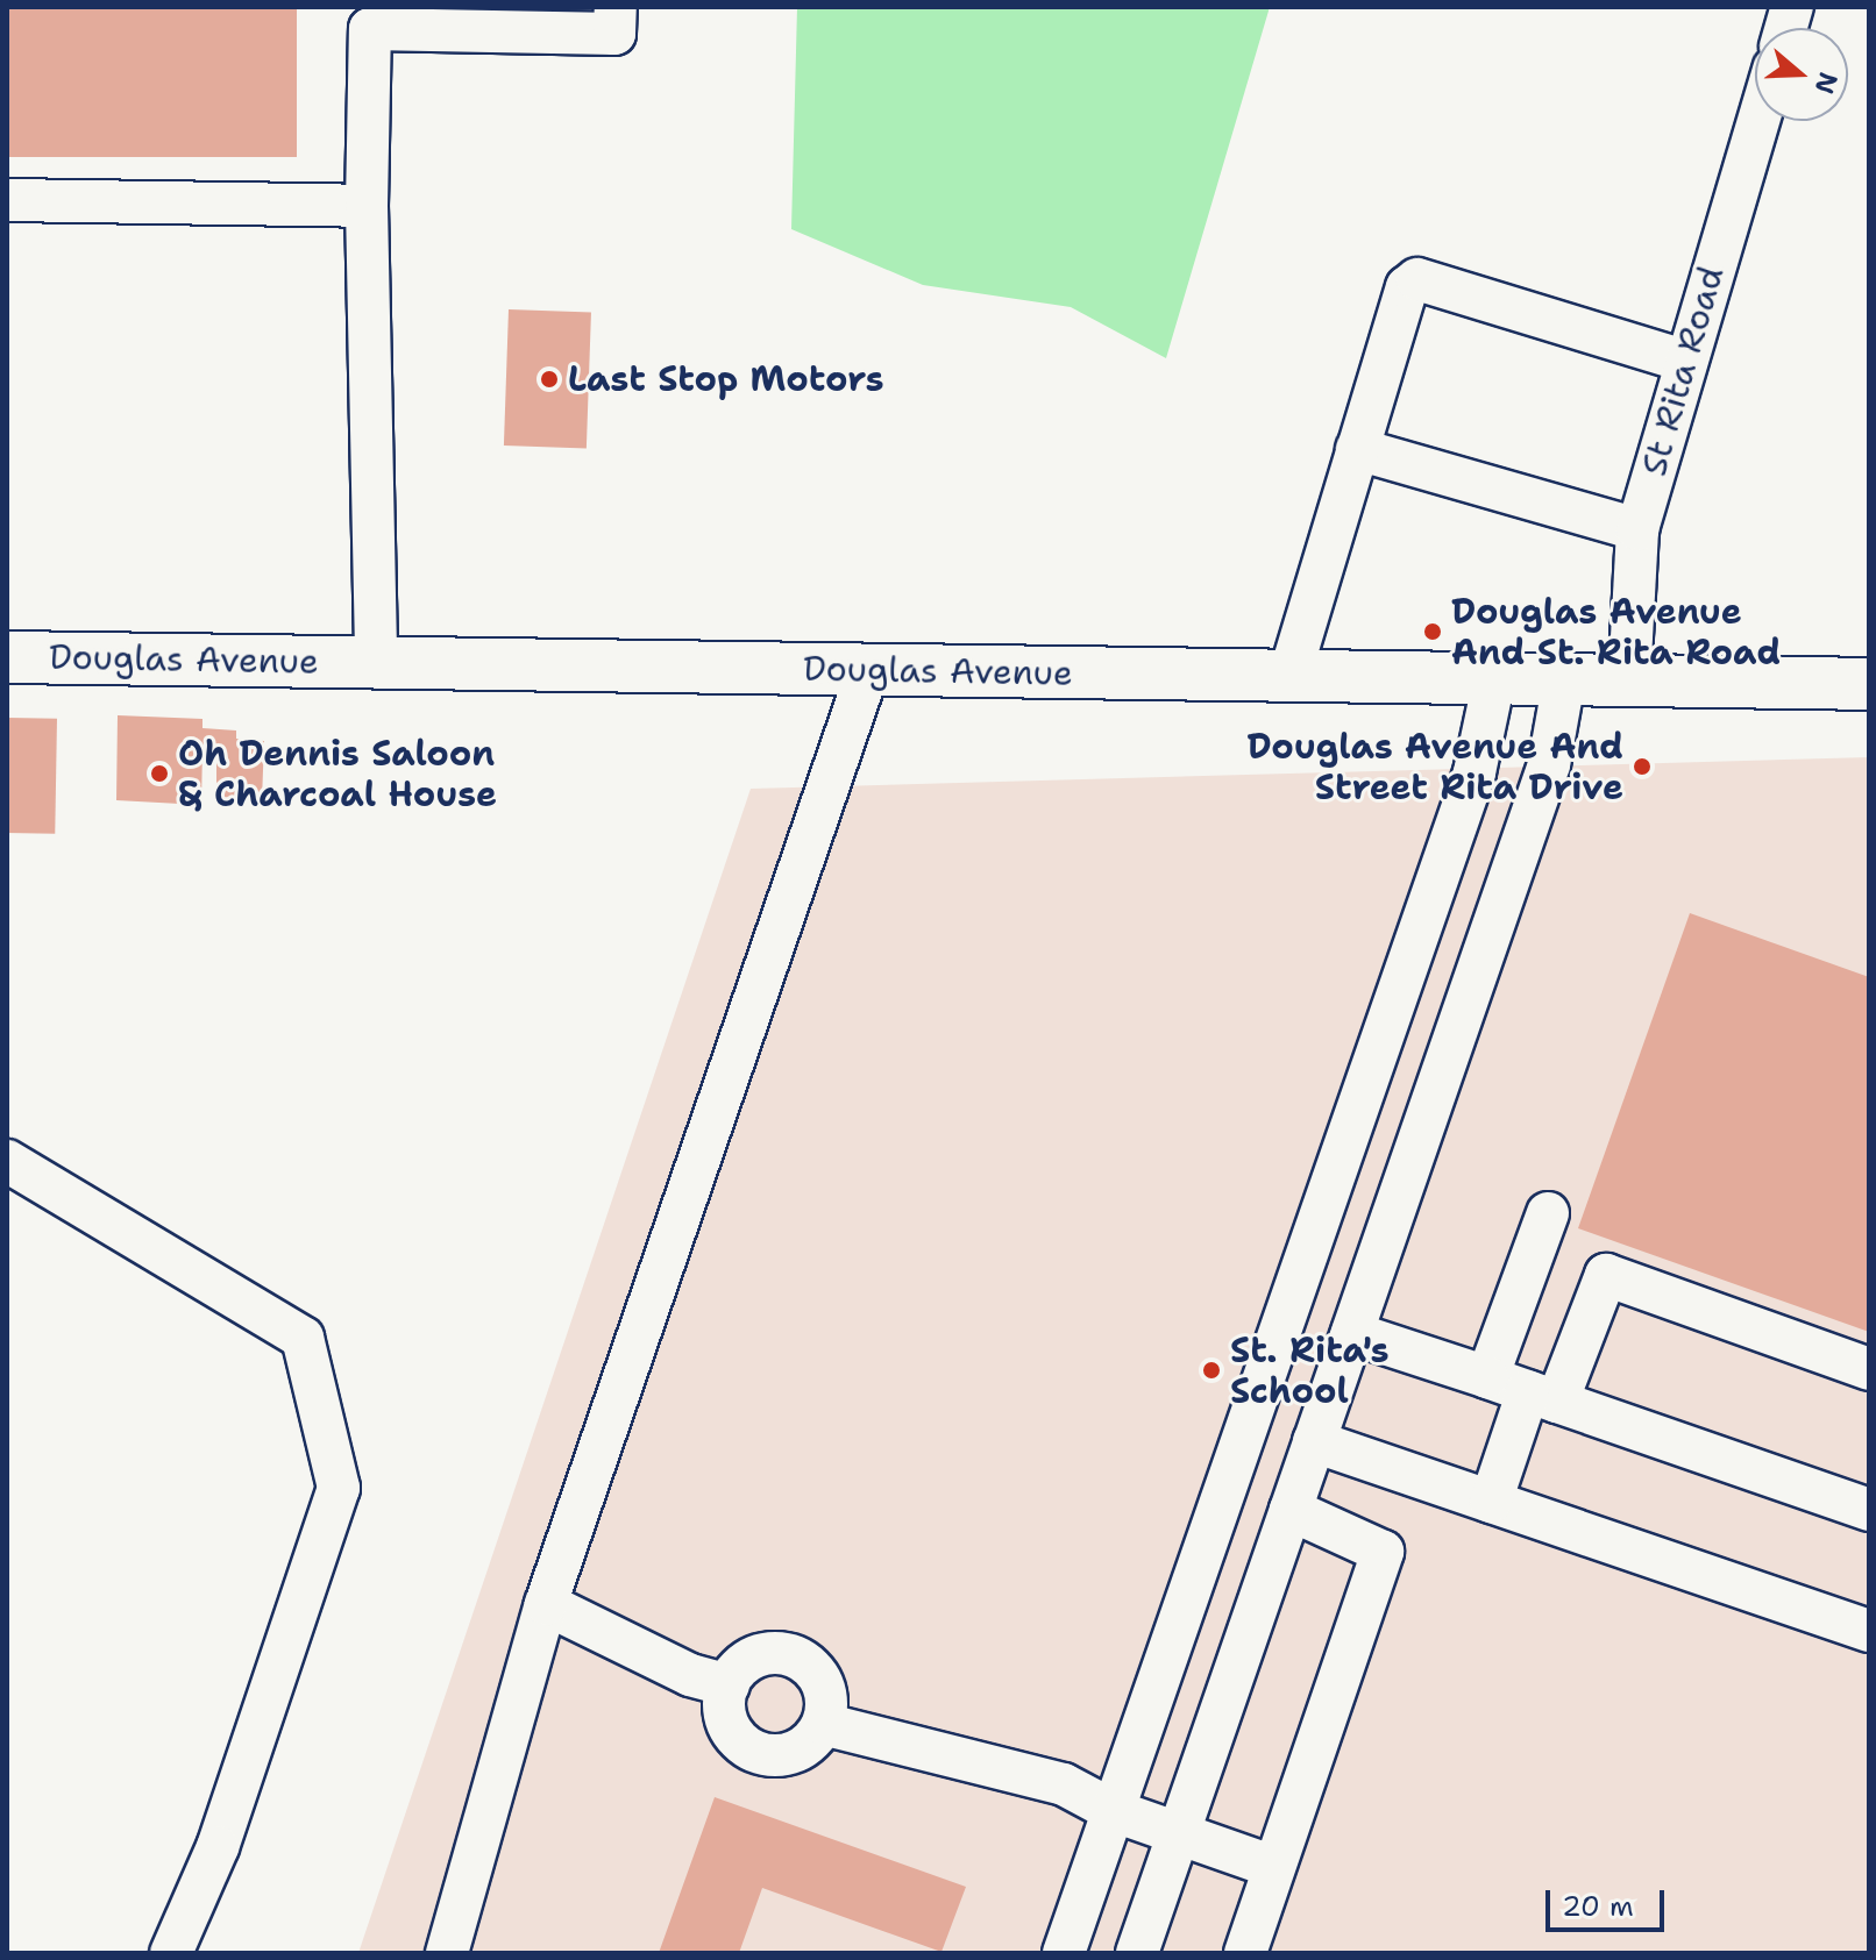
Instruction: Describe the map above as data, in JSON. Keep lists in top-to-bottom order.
{
  "streets": {
    "main road": ["Douglas Avenue"],
    "street": ["St Rita Road"]
  },
  "crossings": [
    ["St Rita Road", "Douglas Avenue"]
  ],
  "places": [
    "Last Stop Motors",
    "Douglas Avenue And St. Rita Road",
    "Douglas Avenue And Street Rita Drive",
    "Oh Dennis Saloon & Charcoal House",
    "St. Rita's School"
  ],
  "scale_bar": "20 m",
  "north": "right"
}
